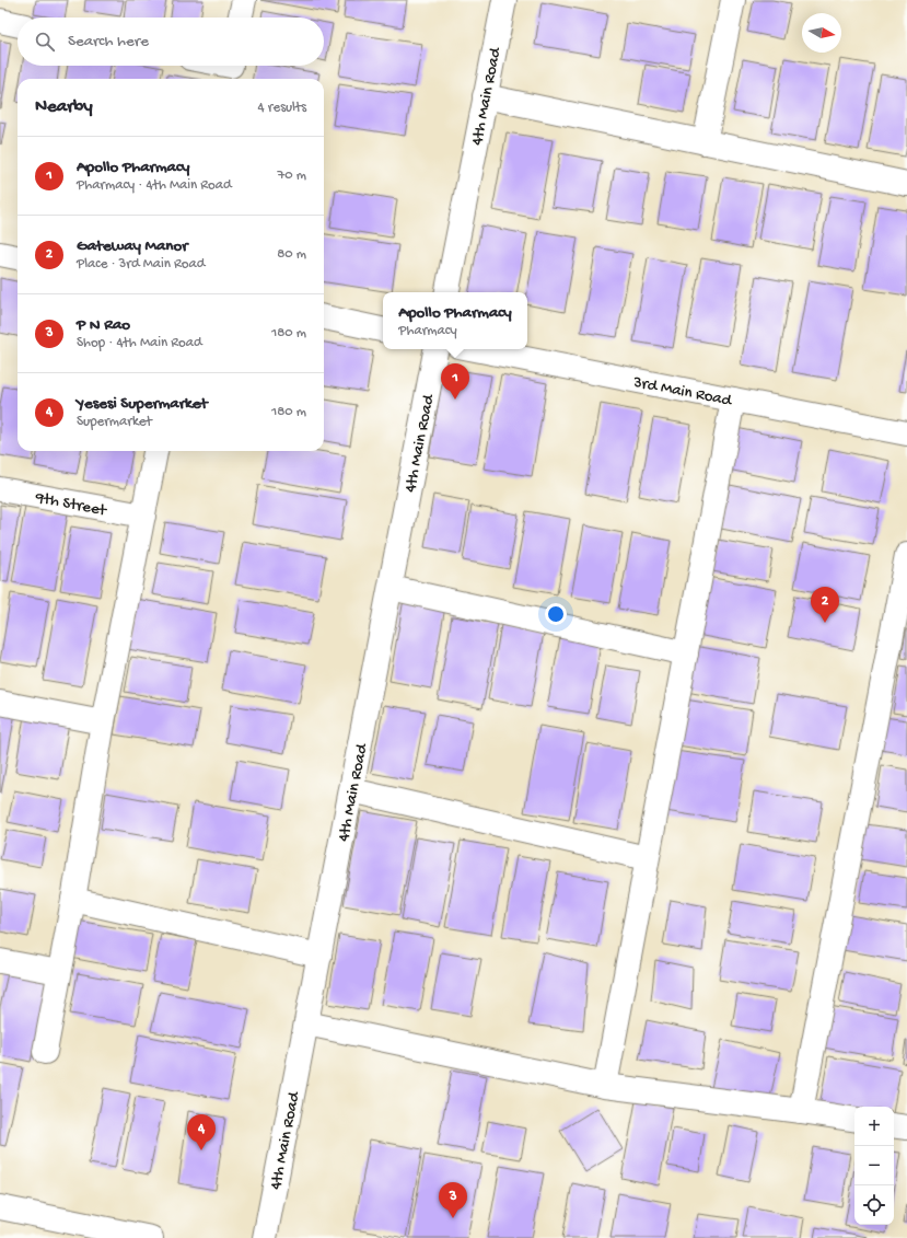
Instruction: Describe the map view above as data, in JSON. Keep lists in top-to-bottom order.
{
  "streets": {
    "street": ["4th Main Road", "3rd Main Road", "9th Street"]
  },
  "north": "right",
  "page": {
    "search": "Search here",
    "heading": ["Nearby", "4 results"],
    "list": [
      {
        "mark": "1",
        "name": "Apollo Pharmacy",
        "note": "Pharmacy · 4th Main Road",
        "value": "70 m"
      },
      {
        "mark": "2",
        "name": "Gateway Manor",
        "note": "Place · 3rd Main Road",
        "value": "80 m"
      },
      {
        "mark": "3",
        "name": "P N Rao",
        "note": "Shop · 4th Main Road",
        "value": "180 m"
      },
      {
        "mark": "4",
        "name": "Yesesi Supermarket",
        "note": "Supermarket",
        "value": "180 m"
      }
    ],
    "popup": ["Apollo Pharmacy", "Pharmacy"],
    "pins": [
      "1",
      "2",
      "4",
      "3"
    ],
    "map_buttons": ["+", "−"]
  }
}
